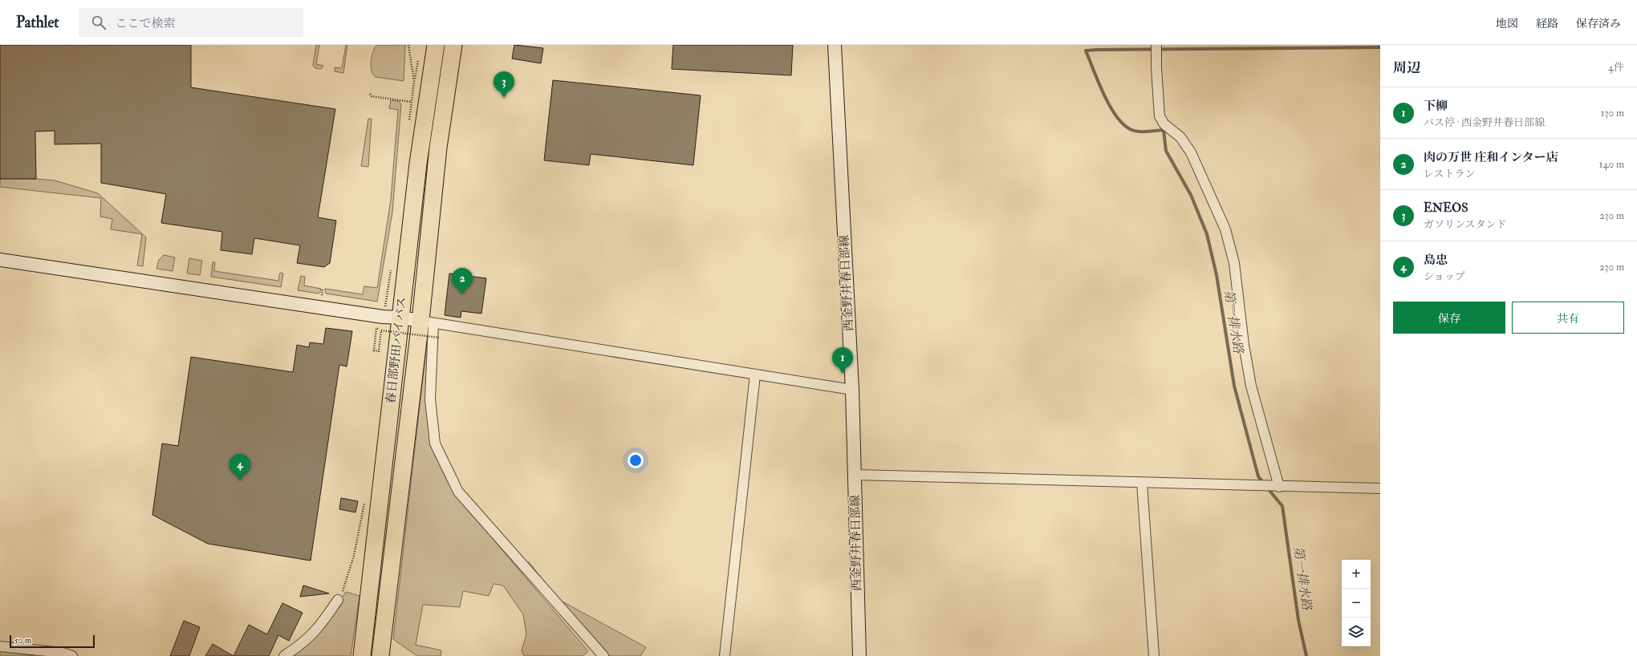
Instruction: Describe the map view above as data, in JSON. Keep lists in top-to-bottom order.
{
  "streets": {
    "highway": ["春日部野田バイパス"],
    "main road": ["西金野井春日部線"]
  },
  "water": ["第一排水路"],
  "scale_bar": "50 m",
  "page": {
    "header": "Pathlet",
    "search": "ここで検索",
    "nav": ["地図", "経路", "保存済み"],
    "heading": ["周辺", "4件"],
    "pins": [
      "3",
      "2",
      "1",
      "4"
    ],
    "list": [
      {
        "mark": "1",
        "name": "下柳",
        "note": "バス停 · 西金野井春日部線",
        "value": "130 m"
      },
      {
        "mark": "2",
        "name": "肉の万世 庄和インター店",
        "note": "レストラン",
        "value": "140 m"
      },
      {
        "mark": "3",
        "name": "ENEOS",
        "note": "ガソリンスタンド",
        "value": "230 m"
      },
      {
        "mark": "4",
        "name": "島忠",
        "note": "ショップ",
        "value": "230 m"
      }
    ],
    "buttons": ["保存", "共有"],
    "map_buttons": ["+", "−"],
    "scale": "50 m"
  }
}
